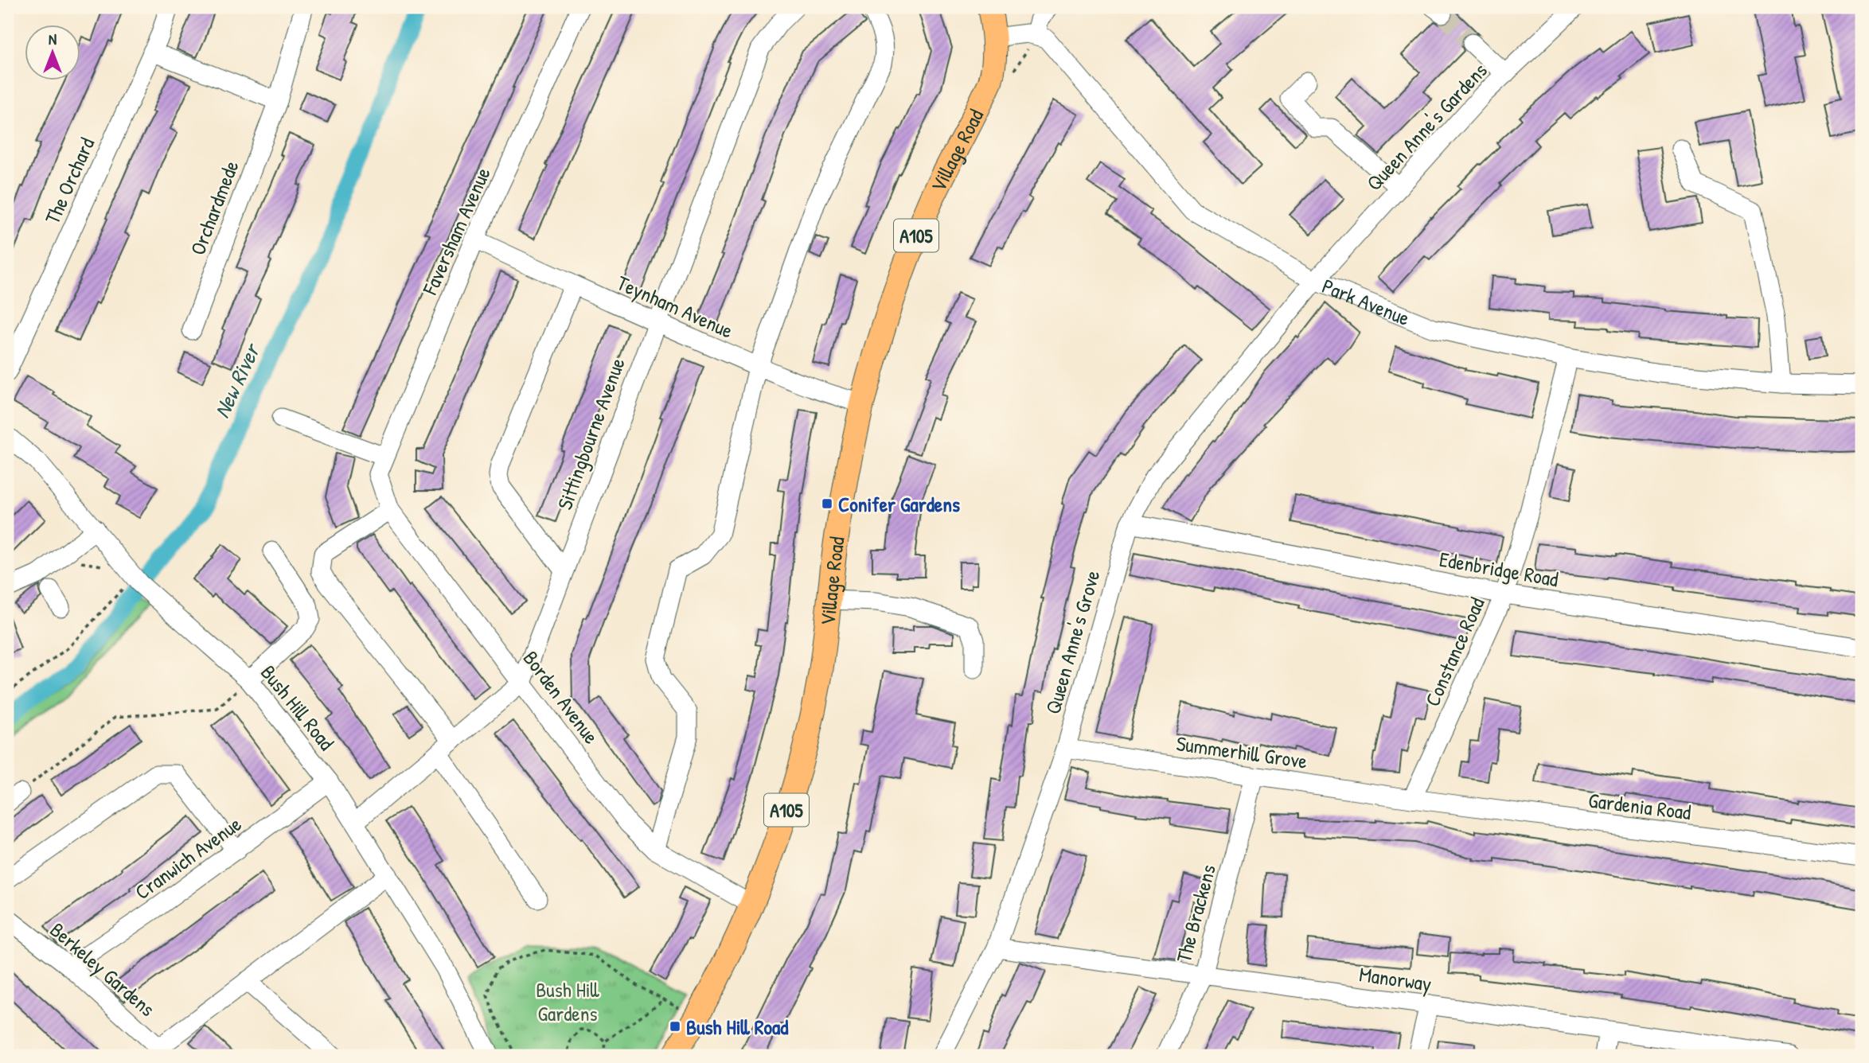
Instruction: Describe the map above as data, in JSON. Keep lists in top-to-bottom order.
{
  "streets": {
    "main road": ["Village Road", "A105"],
    "street": [
      "Queen Anne's Gardens",
      "The Orchard",
      "Orchardmede",
      "Faversham Avenue",
      "Park Avenue",
      "Teynham Avenue",
      "Sittingbourne Avenue",
      "Edenbridge Road",
      "Queen Anne's Grove",
      "Constance Road",
      "Borden Avenue",
      "Bush Hill Road",
      "Summerhill Grove",
      "Gardenia Road",
      "Cranwich Avenue",
      "The Brackens",
      "Berkeley Gardens",
      "Manorway"
    ]
  },
  "crossings": [
    ["Queen Anne's Gardens", "Park Avenue"],
    ["Queen Anne's Gardens", "Queen Anne's Grove"],
    ["Village Road", "A105"],
    ["Village Road", "Teynham Avenue"],
    ["Village Road", "Borden Avenue"],
    ["Faversham Avenue", "Teynham Avenue"],
    ["Faversham Avenue", "Borden Avenue"],
    ["Park Avenue", "Queen Anne's Grove"],
    ["Park Avenue", "Constance Road"],
    ["Teynham Avenue", "Sittingbourne Avenue"],
    ["Sittingbourne Avenue", "Borden Avenue"],
    ["Sittingbourne Avenue", "Bush Hill Road"],
    ["Edenbridge Road", "Queen Anne's Grove"],
    ["Edenbridge Road", "Constance Road"],
    ["Queen Anne's Grove", "Summerhill Grove"],
    ["Queen Anne's Grove", "Manorway"],
    ["Constance Road", "Summerhill Grove"],
    ["Constance Road", "Gardenia Road"],
    ["Bush Hill Road", "Cranwich Avenue"],
    ["Summerhill Grove", "Gardenia Road"],
    ["Summerhill Grove", "The Brackens"],
    ["Cranwich Avenue", "Berkeley Gardens"],
    ["The Brackens", "Manorway"]
  ],
  "water": ["New River"],
  "parks": ["Bush Hill Gardens"],
  "places": {
    "transit": ["Conifer Gardens", "Bush Hill Road"]
  },
  "north": "top"
}
